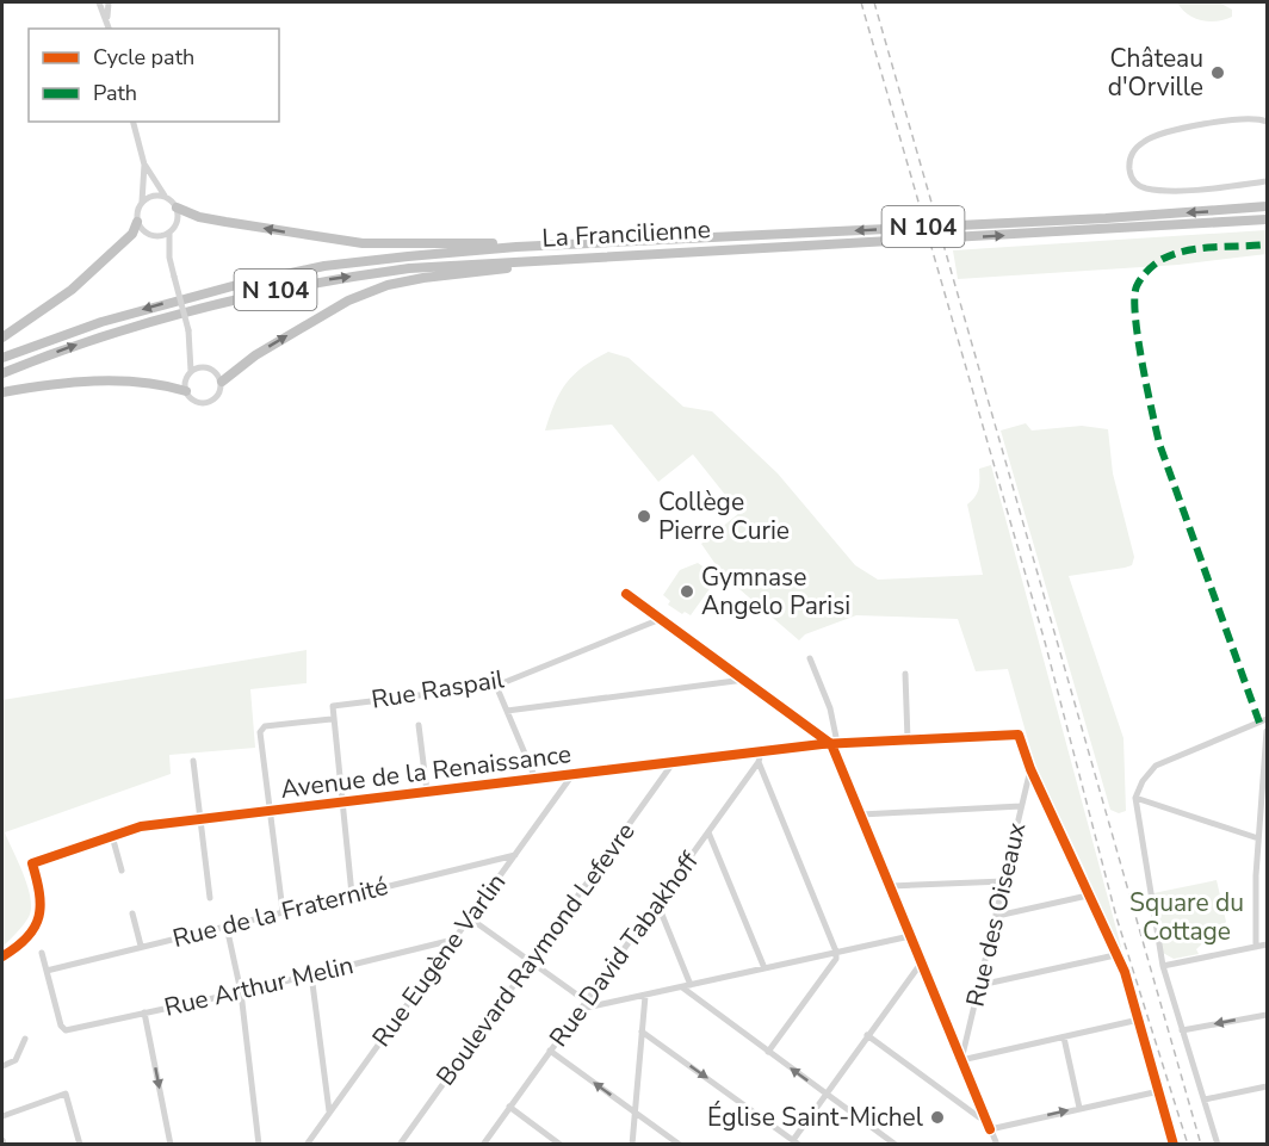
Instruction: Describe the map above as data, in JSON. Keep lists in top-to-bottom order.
{
  "streets": {
    "highway": ["N 104", "La Francilienne"],
    "street": [
      "Rue Raspail",
      "Avenue de la Renaissance",
      "Rue de la Fraternité",
      "Rue des Oiseaux",
      "Rue David Tabakhoff",
      "Boulevard Raymond Lefevre",
      "Rue Eugène Varlin",
      "Rue Arthur Melin"
    ]
  },
  "crossings": [
    ["Avenue de la Renaissance", "Rue des Oiseaux"],
    ["Avenue de la Renaissance", "Rue David Tabakhoff"],
    ["Avenue de la Renaissance", "Boulevard Raymond Lefevre"],
    ["Avenue de la Renaissance", "Rue Eugène Varlin"],
    ["Rue de la Fraternité", "Rue Eugène Varlin"],
    ["Rue de la Fraternité", "Rue Arthur Melin"],
    ["Rue Eugène Varlin", "Rue Arthur Melin"]
  ],
  "parks": ["Square du Cottage"],
  "places": [
    "Château d'Orville",
    "Collège Pierre Curie",
    "Gymnase Angelo Parisi",
    "Église Saint-Michel"
  ],
  "legend": ["Cycle path", "Path"]
}
